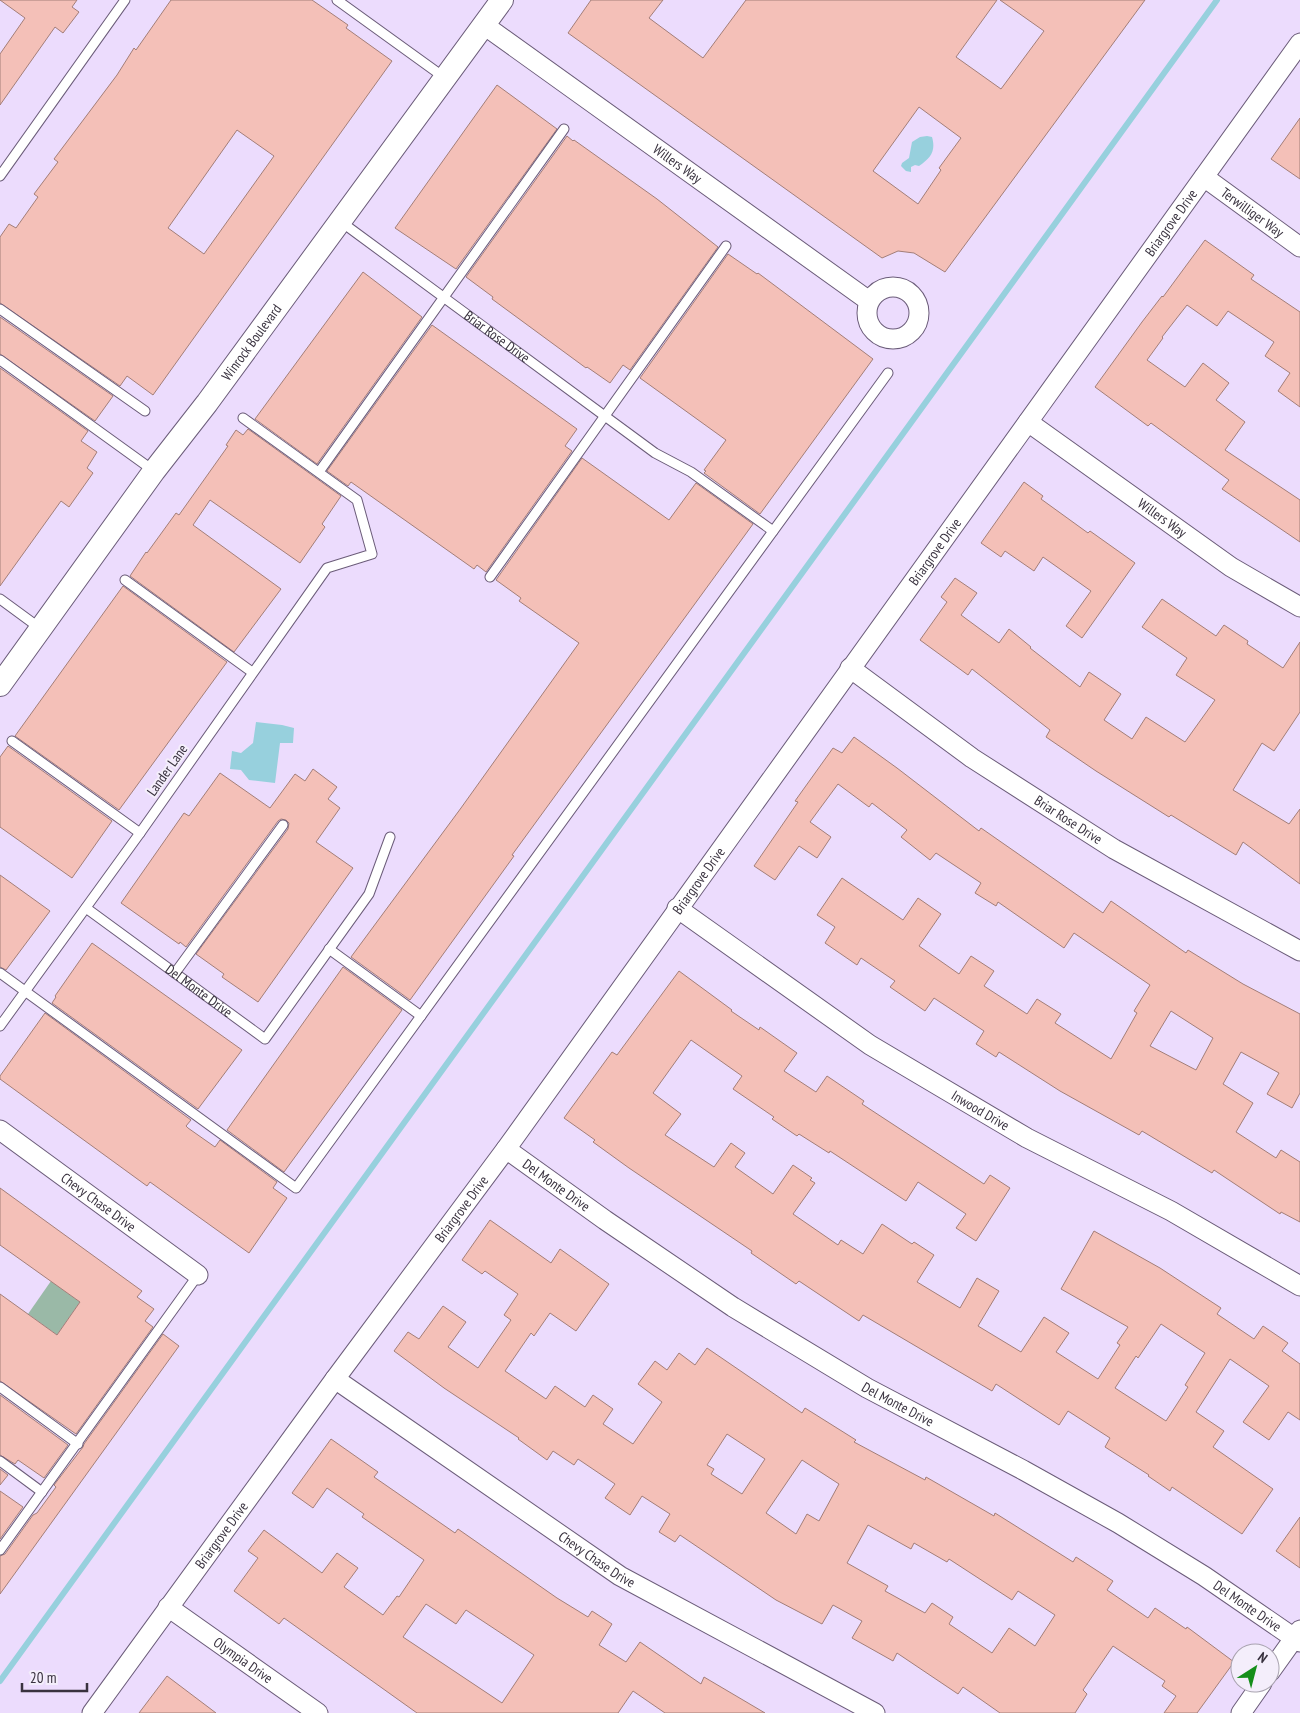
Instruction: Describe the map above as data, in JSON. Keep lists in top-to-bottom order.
{
  "streets": {
    "street": [
      "Willers Way",
      "Terwilliger Way",
      "Briargrove Drive",
      "Briar Rose Drive",
      "Winrock Boulevard",
      "Del Monte Drive",
      "Inwood Drive",
      "Chevy Chase Drive",
      "Olympia Drive"
    ],
    "lane": ["Lander Lane"]
  },
  "crossings": [
    ["Willers Way", "Briargrove Drive"],
    ["Willers Way", "Winrock Boulevard"],
    ["Terwilliger Way", "Briargrove Drive"],
    ["Briargrove Drive", "Briar Rose Drive"],
    ["Briargrove Drive", "Del Monte Drive"],
    ["Briargrove Drive", "Inwood Drive"],
    ["Briargrove Drive", "Chevy Chase Drive"],
    ["Briargrove Drive", "Olympia Drive"],
    ["Briar Rose Drive", "Winrock Boulevard"],
    ["Lander Lane", "Del Monte Drive"]
  ],
  "scale_bar": "20 m",
  "north": "top right"
}
